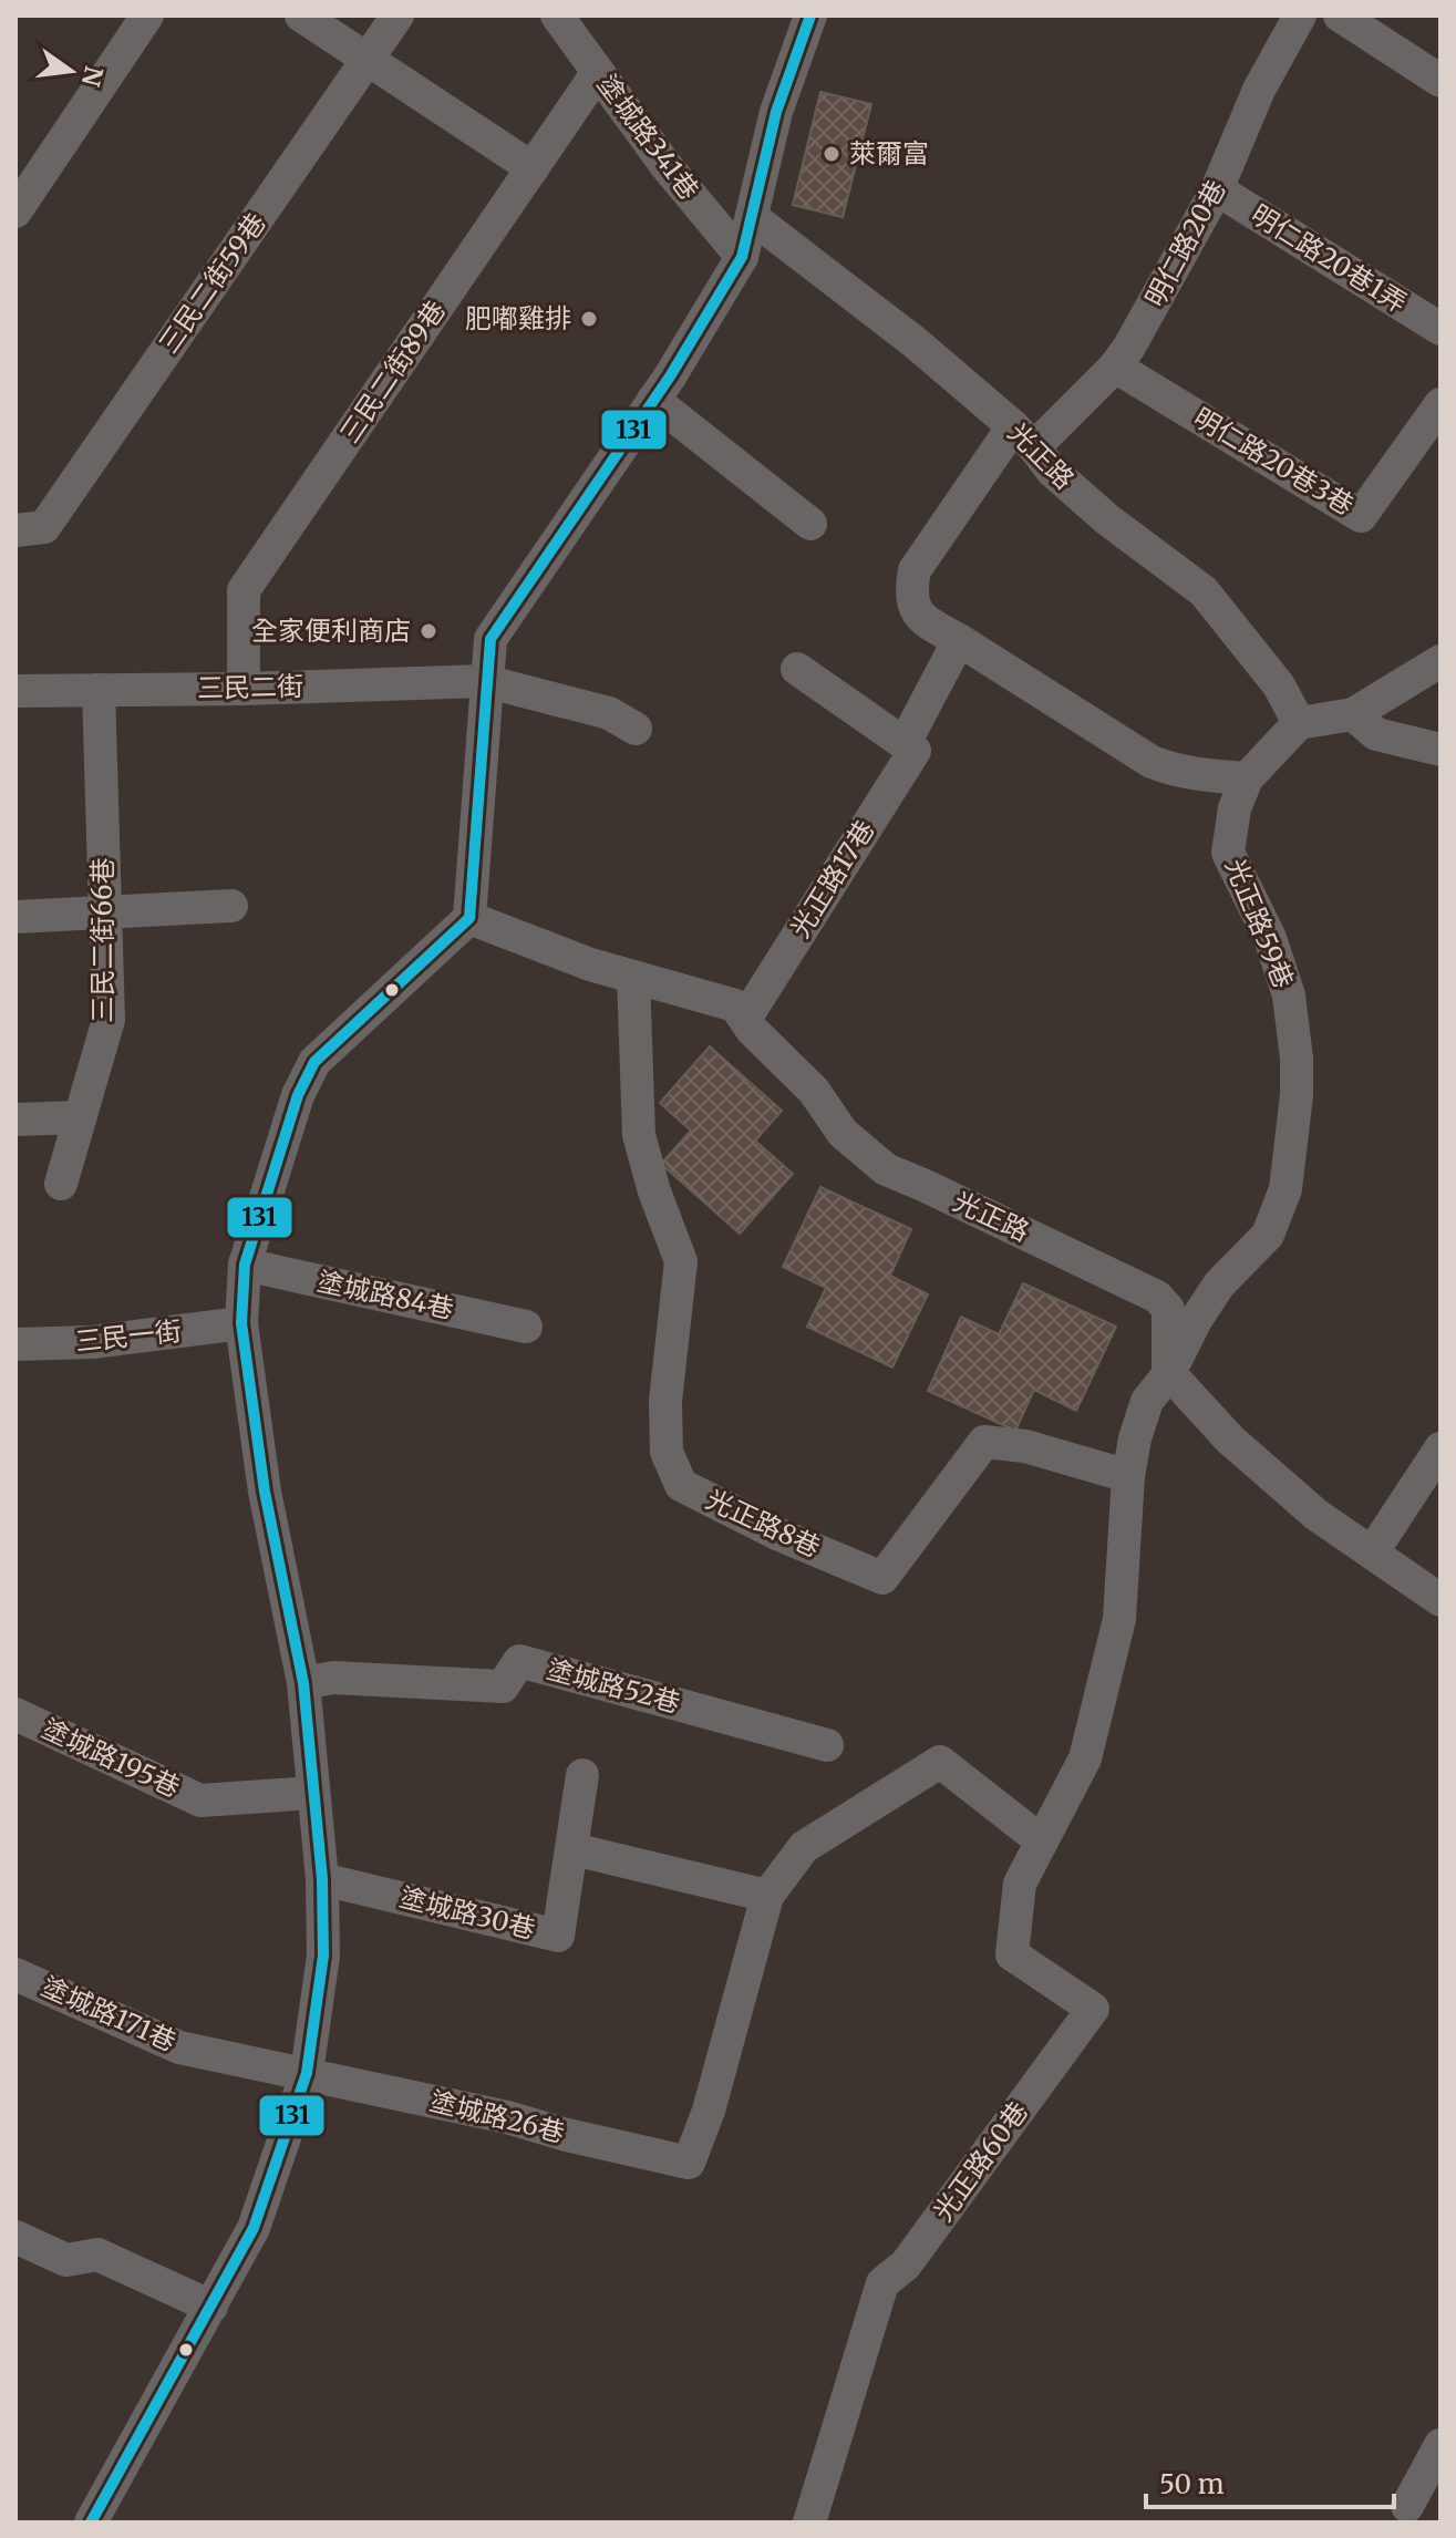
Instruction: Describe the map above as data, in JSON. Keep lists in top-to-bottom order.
{
  "streets": {
    "street": [
      "塗城路341巷",
      "明仁路20巷",
      "明仁路20巷1弄",
      "三民二街59巷",
      "三民二街89巷",
      "光正路",
      "明仁路20巷3巷",
      "三民二街",
      "光正路17巷",
      "光正路59巷",
      "三民二街66巷",
      "塗城路84巷",
      "三民一街",
      "光正路8巷",
      "塗城路52巷",
      "塗城路195巷",
      "塗城路30巷",
      "塗城路171巷",
      "塗城路26巷",
      "光正路60巷"
    ]
  },
  "crossings": [
    ["塗城路341巷", "三民二街89巷"],
    ["明仁路20巷", "明仁路20巷1弄"],
    ["明仁路20巷", "光正路"],
    ["明仁路20巷", "明仁路20巷3巷"],
    ["三民二街89巷", "三民二街"],
    ["光正路", "光正路17巷"],
    ["光正路", "光正路59巷"],
    ["光正路", "光正路8巷"],
    ["光正路", "光正路60巷"],
    ["三民二街", "三民二街66巷"],
    ["光正路59巷", "光正路60巷"],
    ["光正路8巷", "光正路60巷"],
    ["塗城路171巷", "塗城路26巷"]
  ],
  "places": ["萊爾富", "肥嘟雞排", "全家便利商店"],
  "lines": ["transit line 131"],
  "scale_bar": "50 m",
  "north": "right"
}
